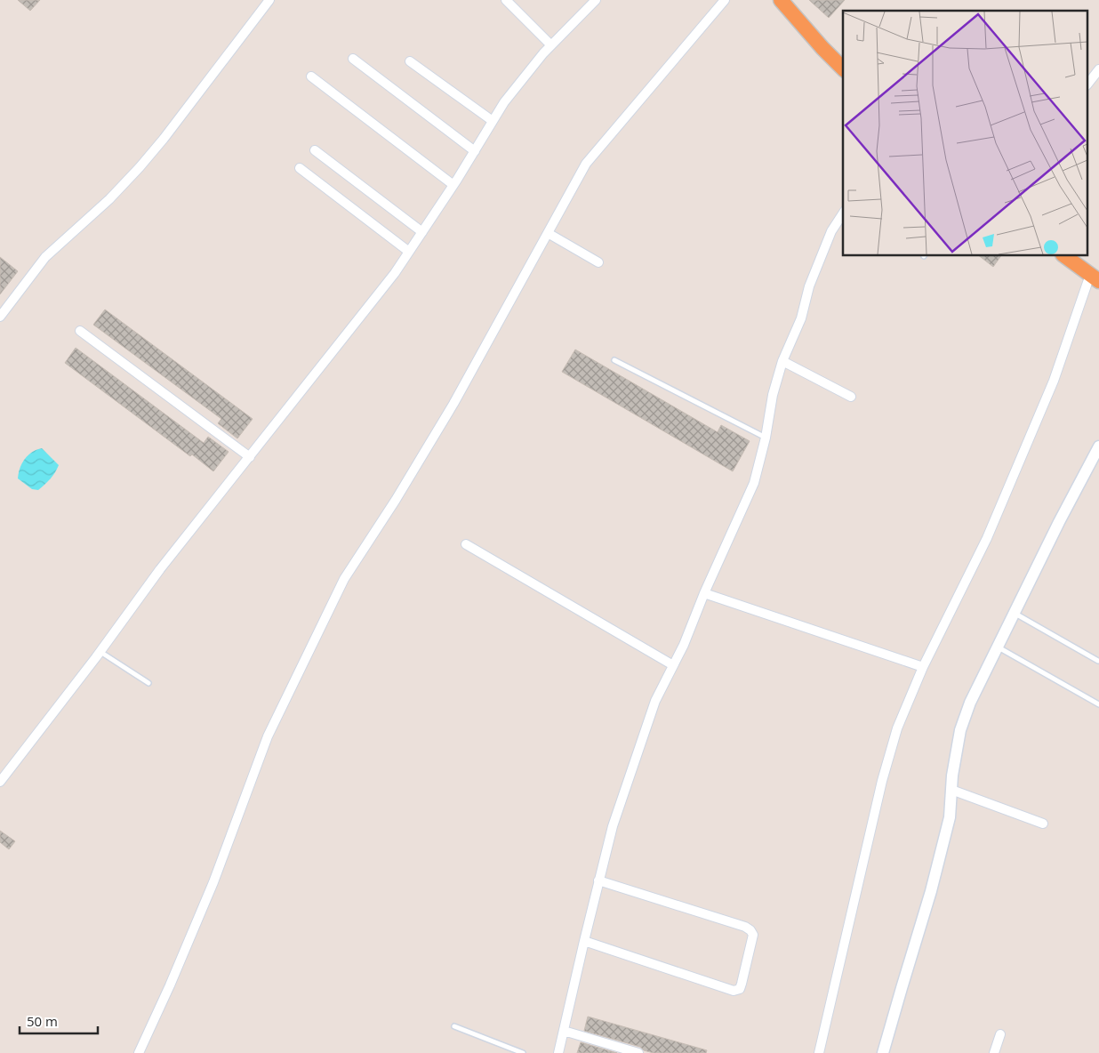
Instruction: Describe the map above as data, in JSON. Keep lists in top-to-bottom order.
{
  "scale_bar": "50 m"
}
